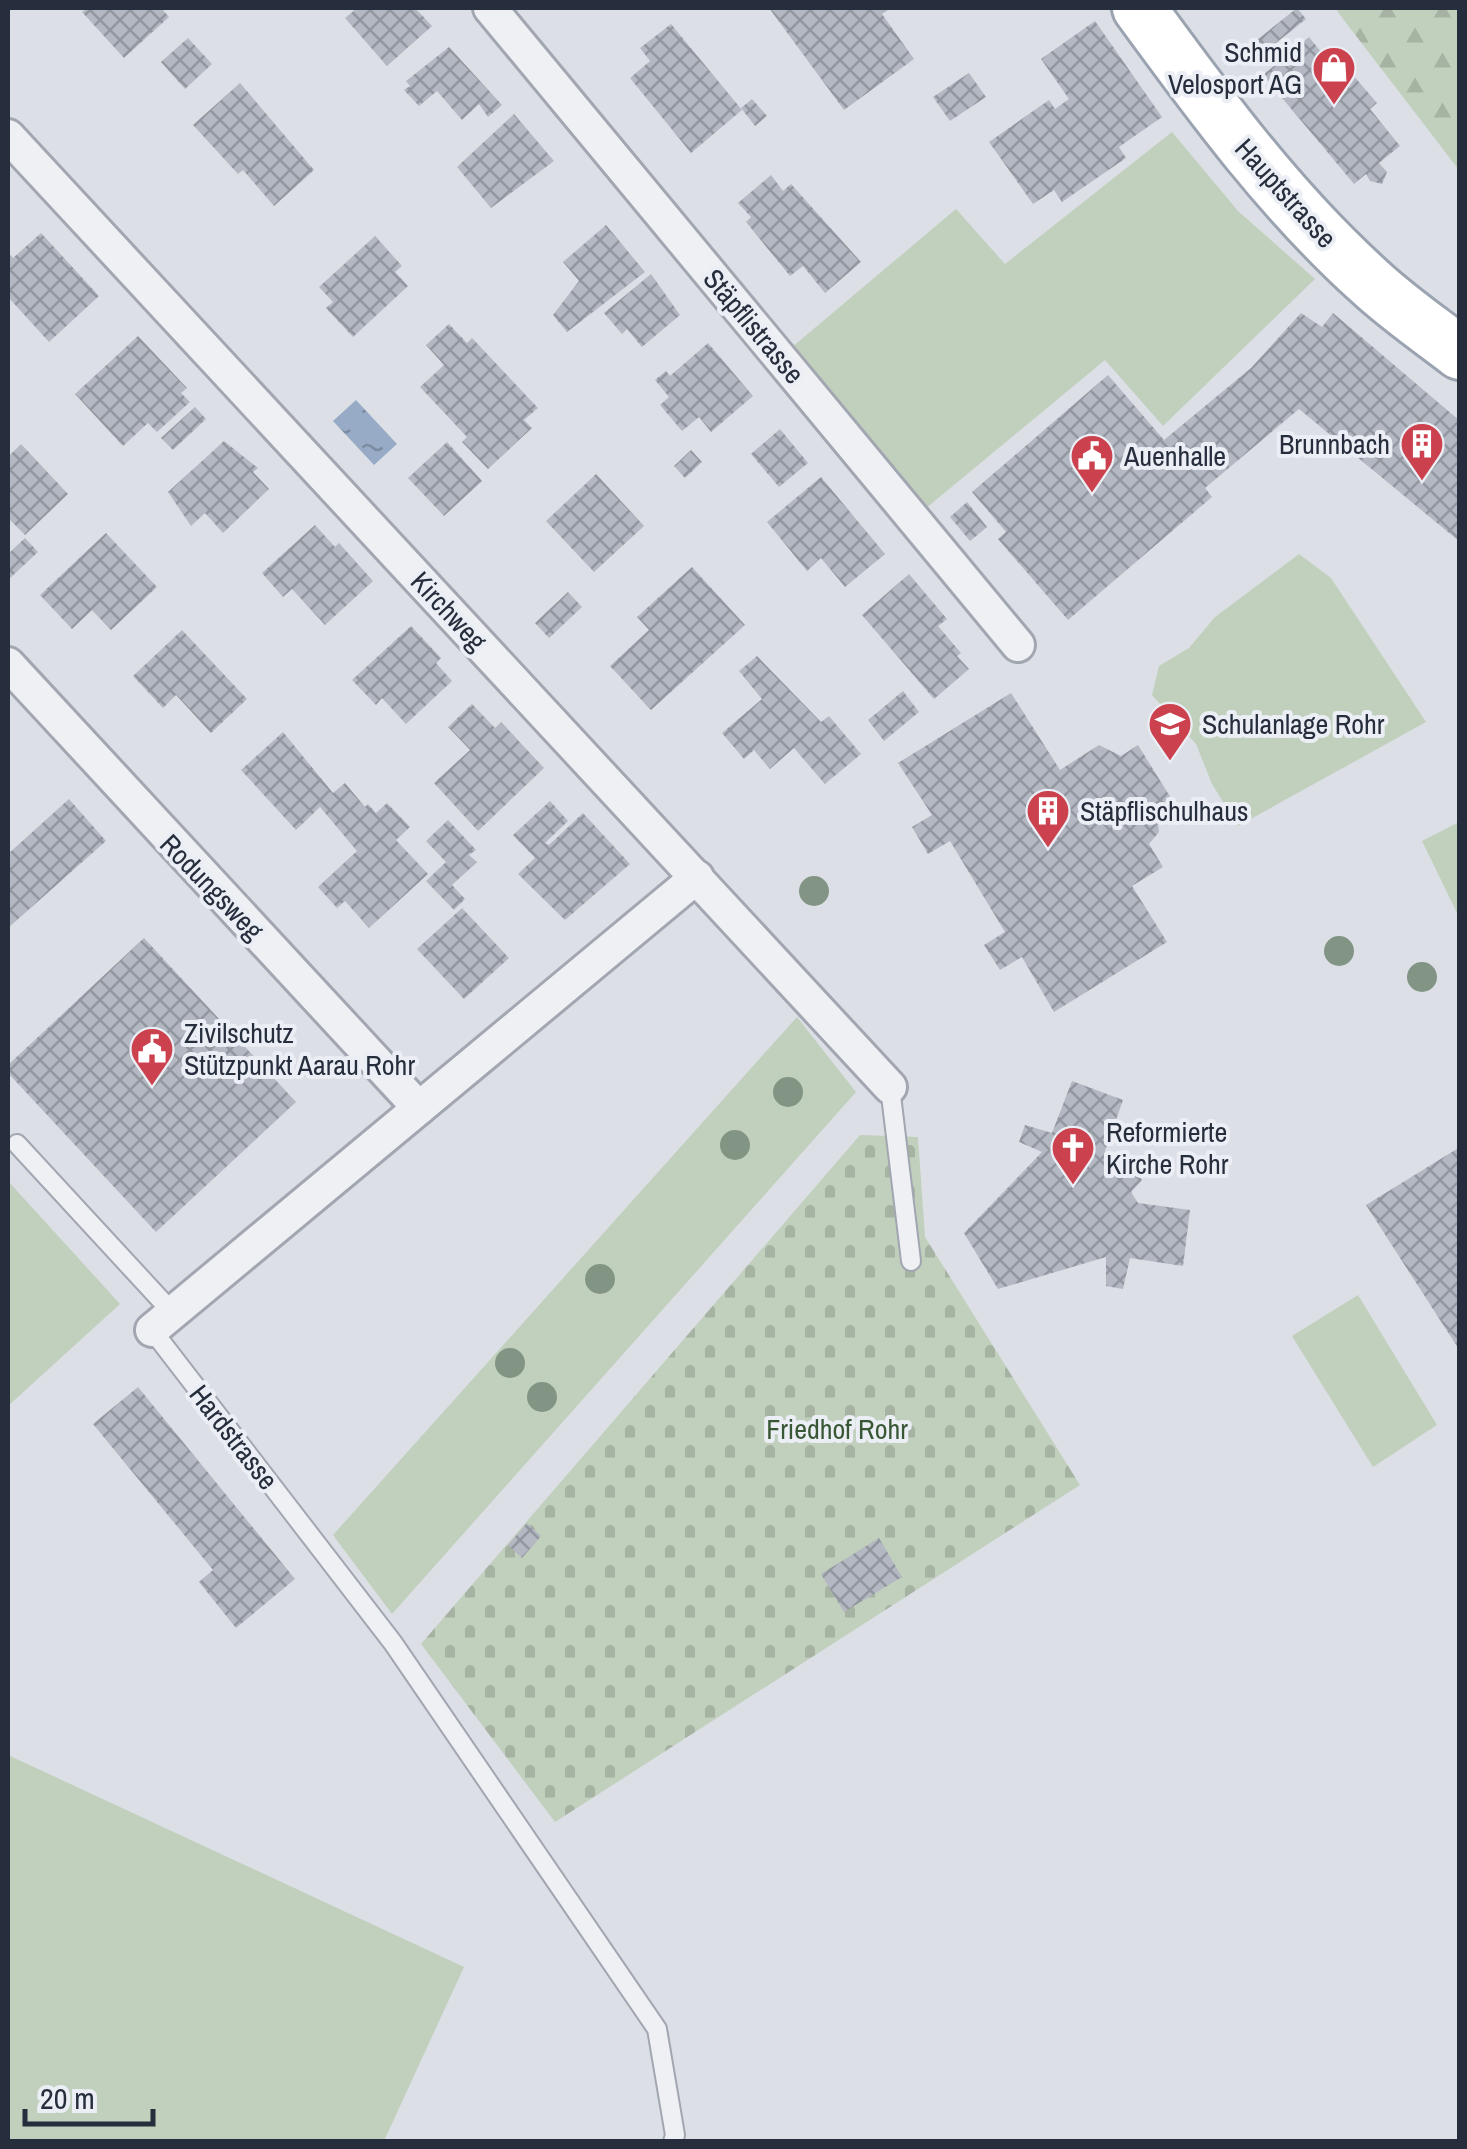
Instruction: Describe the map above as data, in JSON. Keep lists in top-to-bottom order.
{
  "streets": {
    "main road": ["Hauptstrasse"],
    "street": ["Stäpflistrasse", "Kirchweg", "Rodungsweg"],
    "lane": ["Hardstrasse"]
  },
  "parks": ["Friedhof Rohr"],
  "places": {
    "shop": ["Schmid Velosport AG"],
    "building": ["Brunnbach", "Stäpflischulhaus"],
    "public building": ["Auenhalle", "Zivilschutz Stützpunkt Aarau Rohr"],
    "school or university": ["Schulanlage Rohr"],
    "church": ["Reformierte Kirche Rohr"]
  },
  "scale_bar": "20 m"
}
